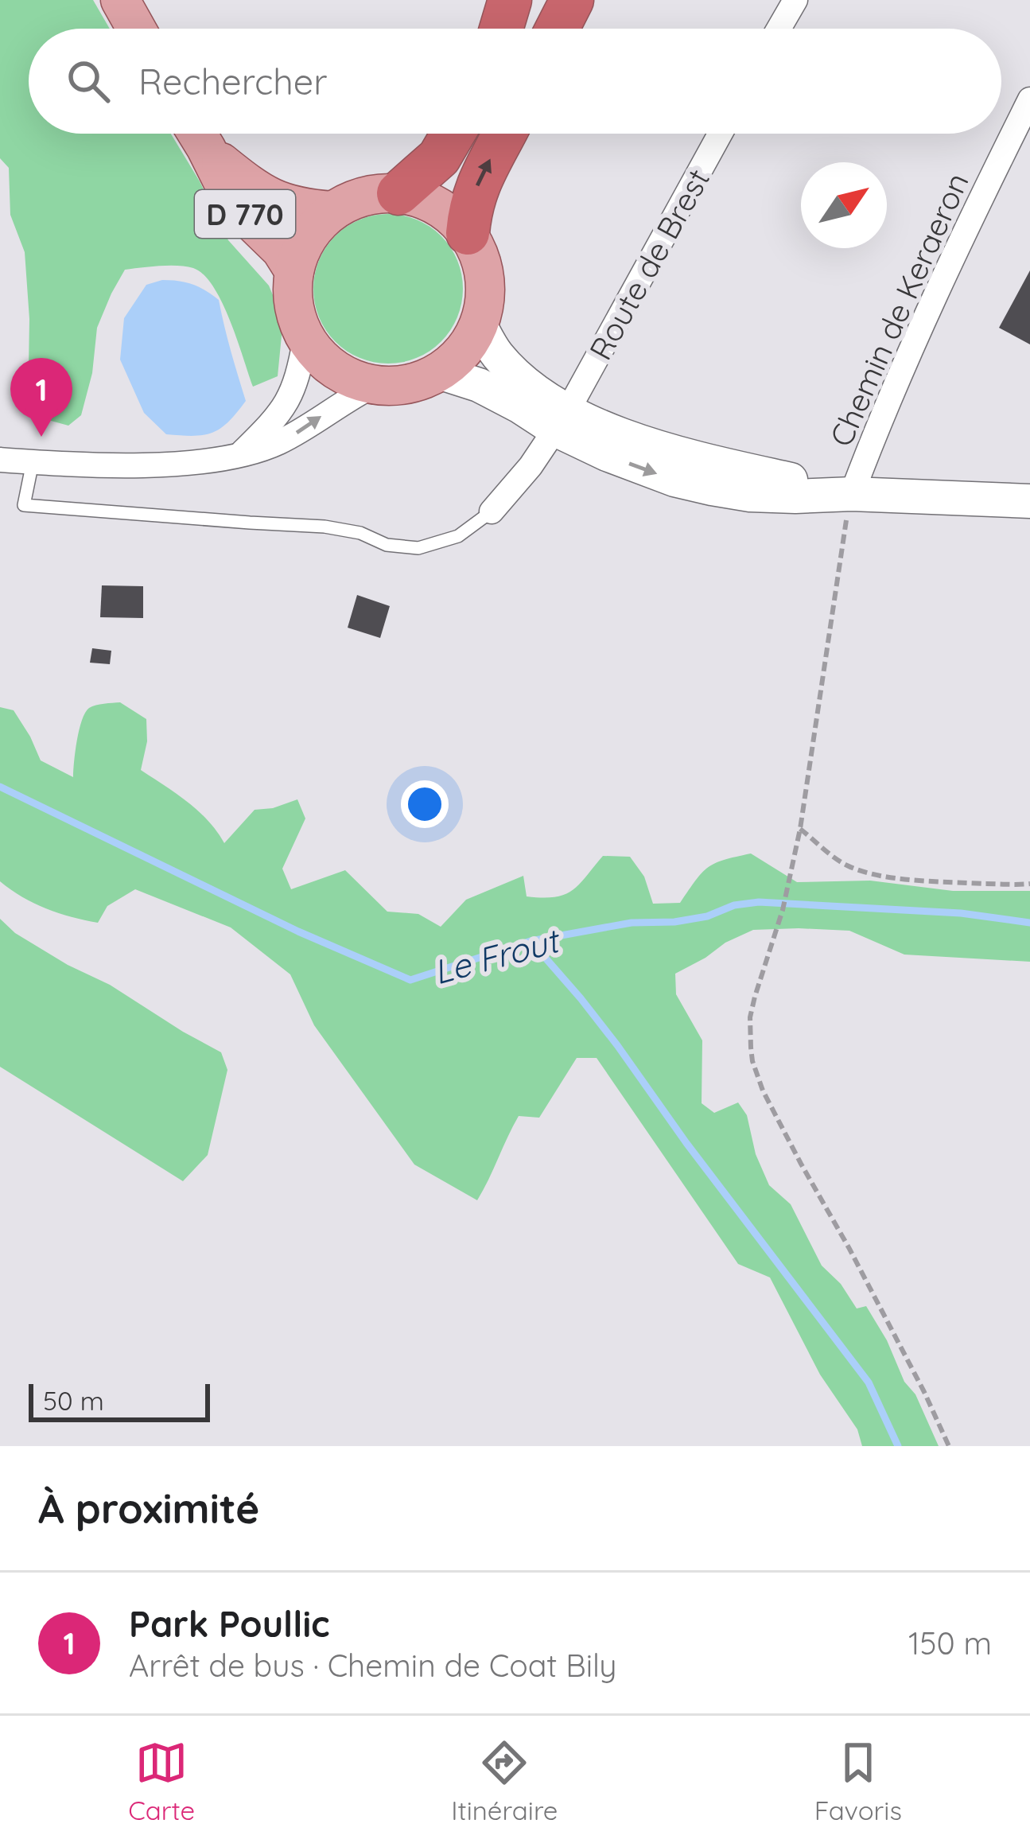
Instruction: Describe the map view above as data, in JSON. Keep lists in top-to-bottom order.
{
  "streets": {
    "main road": ["D 770"],
    "street": ["Route de Brest", "Chemin de Keraeron"]
  },
  "water": ["Le Frout"],
  "scale_bar": "50 m",
  "north": "top right",
  "page": {
    "search": "Rechercher",
    "pins": "1",
    "scale": "50 m",
    "heading": "À proximité",
    "list": [
      {
        "mark": "1",
        "name": "Park Poullic",
        "note": "Arrêt de bus · Chemin de Coat Bily",
        "value": "150 m"
      }
    ],
    "nav": ["Carte", "Itinéraire", "Favoris"]
  }
}
